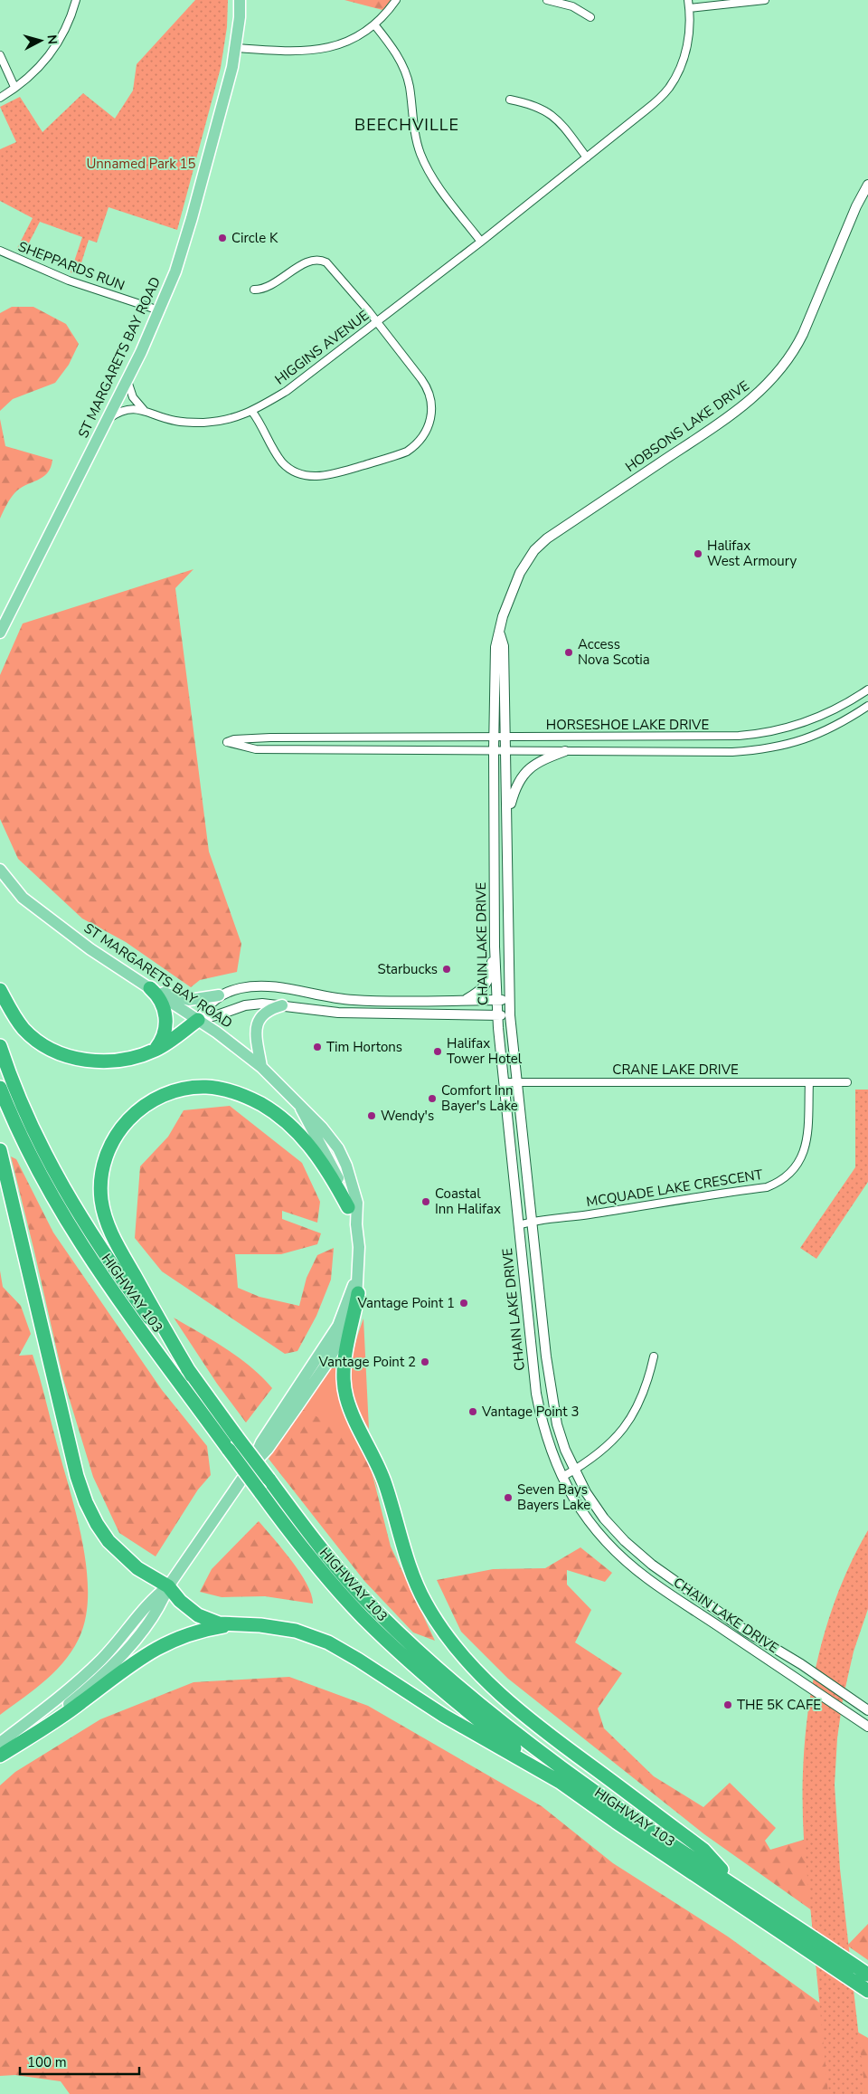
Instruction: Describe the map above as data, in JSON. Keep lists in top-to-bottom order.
{
  "streets": {
    "highway": ["HIGHWAY 103"],
    "main road": ["ST MARGARETS BAY ROAD"],
    "street": [
      "SHEPPARDS RUN",
      "HIGGINS AVENUE",
      "HOBSONS LAKE DRIVE",
      "HORSESHOE LAKE DRIVE",
      "CHAIN LAKE DRIVE",
      "CRANE LAKE DRIVE",
      "MCQUADE LAKE CRESCENT"
    ]
  },
  "crossings": [
    ["SHEPPARDS RUN", "ST MARGARETS BAY ROAD"],
    ["HIGGINS AVENUE", "ST MARGARETS BAY ROAD"],
    ["HOBSONS LAKE DRIVE", "HORSESHOE LAKE DRIVE"],
    ["HOBSONS LAKE DRIVE", "CHAIN LAKE DRIVE"],
    ["HORSESHOE LAKE DRIVE", "CHAIN LAKE DRIVE"],
    ["CHAIN LAKE DRIVE", "CRANE LAKE DRIVE"],
    ["CHAIN LAKE DRIVE", "MCQUADE LAKE CRESCENT"],
    ["CRANE LAKE DRIVE", "MCQUADE LAKE CRESCENT"]
  ],
  "districts": ["BEECHVILLE"],
  "parks": ["Unnamed Park 15"],
  "places": [
    "Circle K",
    "Halifax West Armoury",
    "Access Nova Scotia",
    "Starbucks",
    "Tim Hortons",
    "Halifax Tower Hotel",
    "Comfort Inn Bayer's Lake",
    "Wendy's",
    "Coastal Inn Halifax",
    "Vantage Point 1",
    "Vantage Point 2",
    "Vantage Point 3",
    "Seven Bays Bayers Lake",
    "THE 5K CAFE"
  ],
  "scale_bar": "100 m",
  "north": "right"
}
